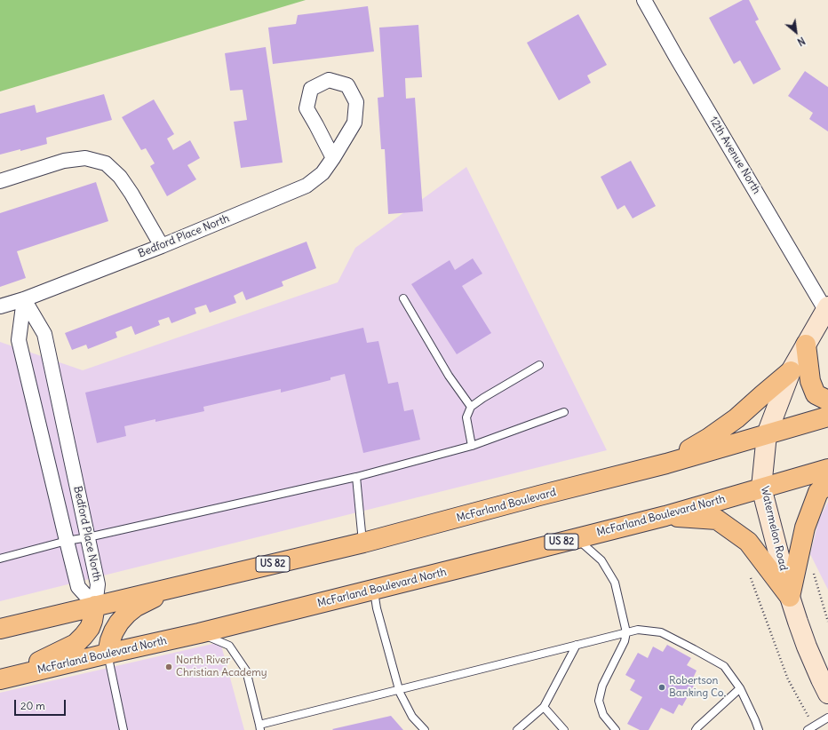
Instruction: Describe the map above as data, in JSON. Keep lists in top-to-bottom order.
{
  "streets": {
    "highway": ["McFarland Boulevard", "McFarland Boulevard North", "US 82"],
    "main road": ["Watermelon Road"],
    "street": ["12th Avenue North", "Bedford Place North"]
  },
  "crossings": [
    ["12th Avenue North", "Watermelon Road"],
    ["Bedford Place North", "US 82"],
    ["McFarland Boulevard", "Watermelon Road"],
    ["McFarland Boulevard", "US 82"],
    ["McFarland Boulevard North", "Watermelon Road"],
    ["McFarland Boulevard North", "US 82"],
    ["Watermelon Road", "US 82"]
  ],
  "places": ["North River Christian Academy", "Robertson Banking Co."],
  "scale_bar": "20 m",
  "north": "bottom right"
}
